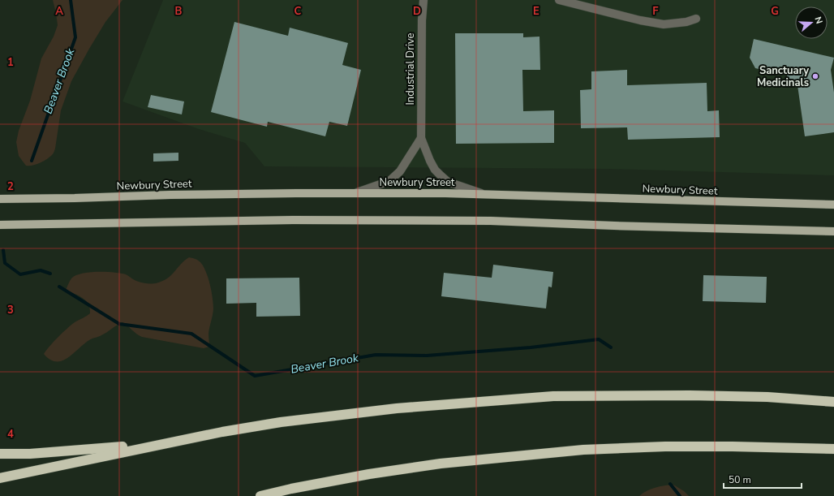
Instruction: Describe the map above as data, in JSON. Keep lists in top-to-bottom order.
{
  "streets": {
    "main road": ["Newbury Street"],
    "street": ["Industrial Drive"]
  },
  "crossings": [
    ["Industrial Drive", "Newbury Street"]
  ],
  "water": ["Beaver Brook"],
  "places": ["Sanctuary Medicinals"],
  "scale_bar": "50 m",
  "north": "right",
  "grid": {
    "columns": [
      "A",
      "B",
      "C",
      "D",
      "E",
      "F",
      "G"
    ],
    "rows": [
      "1",
      "2",
      "3",
      "4"
    ]
  }
}
